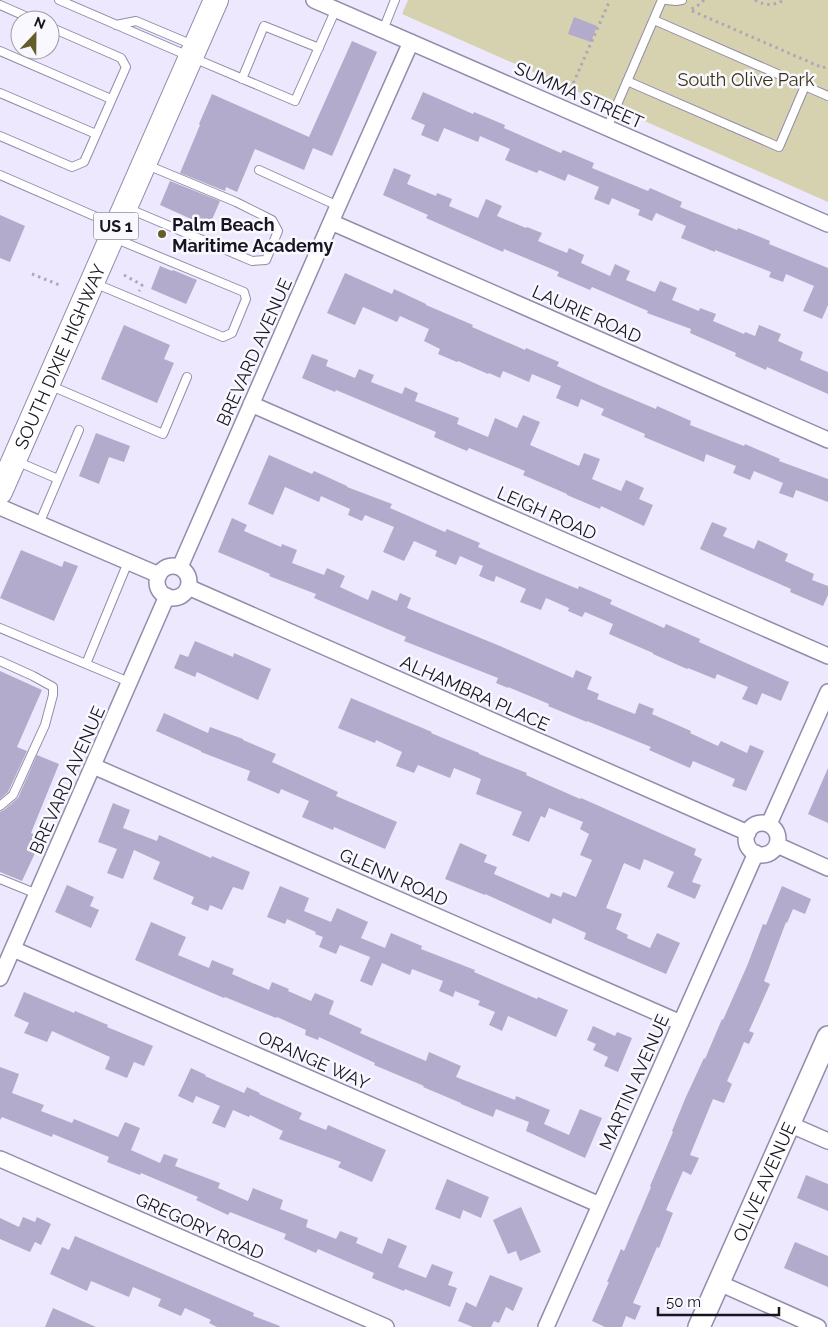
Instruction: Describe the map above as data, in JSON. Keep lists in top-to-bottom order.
{
  "streets": {
    "main road": ["US 1", "SOUTH DIXIE HIGHWAY"],
    "street": [
      "SUMMA STREET",
      "LAURIE ROAD",
      "BREVARD AVENUE",
      "LEIGH ROAD",
      "ALHAMBRA PLACE",
      "GLENN ROAD",
      "ORANGE WAY",
      "MARTIN AVENUE",
      "OLIVE AVENUE",
      "GREGORY ROAD"
    ]
  },
  "crossings": [
    ["SUMMA STREET", "BREVARD AVENUE"],
    ["US 1", "SOUTH DIXIE HIGHWAY"],
    ["LAURIE ROAD", "BREVARD AVENUE"],
    ["BREVARD AVENUE", "LEIGH ROAD"],
    ["BREVARD AVENUE", "ALHAMBRA PLACE"],
    ["BREVARD AVENUE", "GLENN ROAD"],
    ["BREVARD AVENUE", "ORANGE WAY"],
    ["ALHAMBRA PLACE", "MARTIN AVENUE"],
    ["GLENN ROAD", "MARTIN AVENUE"],
    ["ORANGE WAY", "MARTIN AVENUE"]
  ],
  "parks": ["South Olive Park"],
  "places": ["Palm Beach Maritime Academy"],
  "scale_bar": "50 m",
  "north": "top"
}
